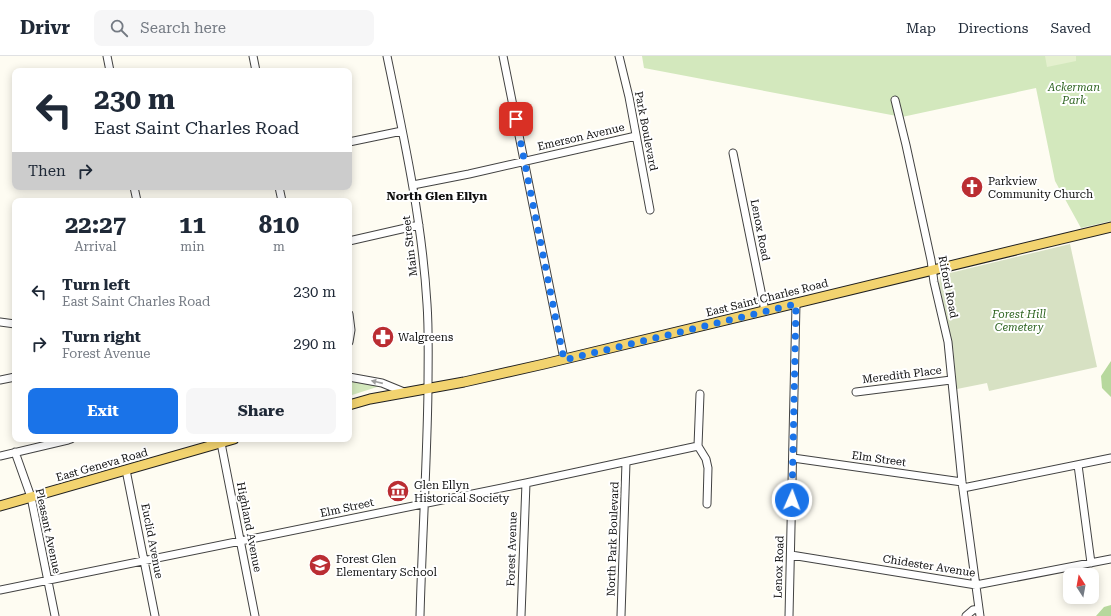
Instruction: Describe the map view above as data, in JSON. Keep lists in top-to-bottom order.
{
  "streets": {
    "main road": ["East Saint Charles Road", "East Geneva Road"],
    "street": [
      "Park Boulevard",
      "Emerson Avenue",
      "Lenox Road",
      "Main Street",
      "Riford Road",
      "Meredith Place",
      "Elm Street",
      "Highland Avenue",
      "Pleasant Avenue",
      "North Park Boulevard",
      "Euclid Avenue",
      "Forest Avenue",
      "Chidester Avenue"
    ]
  },
  "crossings": [
    ["Park Boulevard", "Emerson Avenue"],
    ["Emerson Avenue", "Main Street"],
    ["Lenox Road", "East Saint Charles Road"],
    ["Lenox Road", "Elm Street"],
    ["Lenox Road", "Chidester Avenue"],
    ["Main Street", "East Saint Charles Road"],
    ["Main Street", "Elm Street"],
    ["Riford Road", "East Saint Charles Road"],
    ["Riford Road", "Meredith Place"],
    ["Riford Road", "Elm Street"],
    ["Riford Road", "Chidester Avenue"],
    ["Elm Street", "Highland Avenue"],
    ["Elm Street", "Pleasant Avenue"],
    ["Elm Street", "North Park Boulevard"],
    ["Elm Street", "Euclid Avenue"],
    ["Elm Street", "Forest Avenue"],
    ["East Geneva Road", "Highland Avenue"],
    ["East Geneva Road", "Pleasant Avenue"],
    ["East Geneva Road", "Euclid Avenue"]
  ],
  "districts": ["North Glen Ellyn"],
  "parks": ["Ackerman Park", "Forest Hill Cemetery"],
  "places": {
    "church": ["Parkview Community Church"],
    "pharmacy": ["Walgreens"],
    "museum": ["Glen Ellyn Historical Society"],
    "school or university": ["Forest Glen Elementary School"]
  },
  "north": "top",
  "page": {
    "header": "Drivr",
    "search": "Search here",
    "nav": ["Map", "Directions", "Saved"],
    "turn": ["230 m", "East Saint Charles Road"],
    "then": "Then",
    "eta": [
      "22:27",
      "Arrival",
      "11",
      "min",
      "810",
      "m"
    ],
    "list": [
      {
        "name": "Turn left",
        "note": "East Saint Charles Road",
        "value": "230 m"
      },
      {
        "name": "Turn right",
        "note": "Forest Avenue",
        "value": "290 m"
      }
    ],
    "buttons": ["Exit", "Share"]
  }
}
